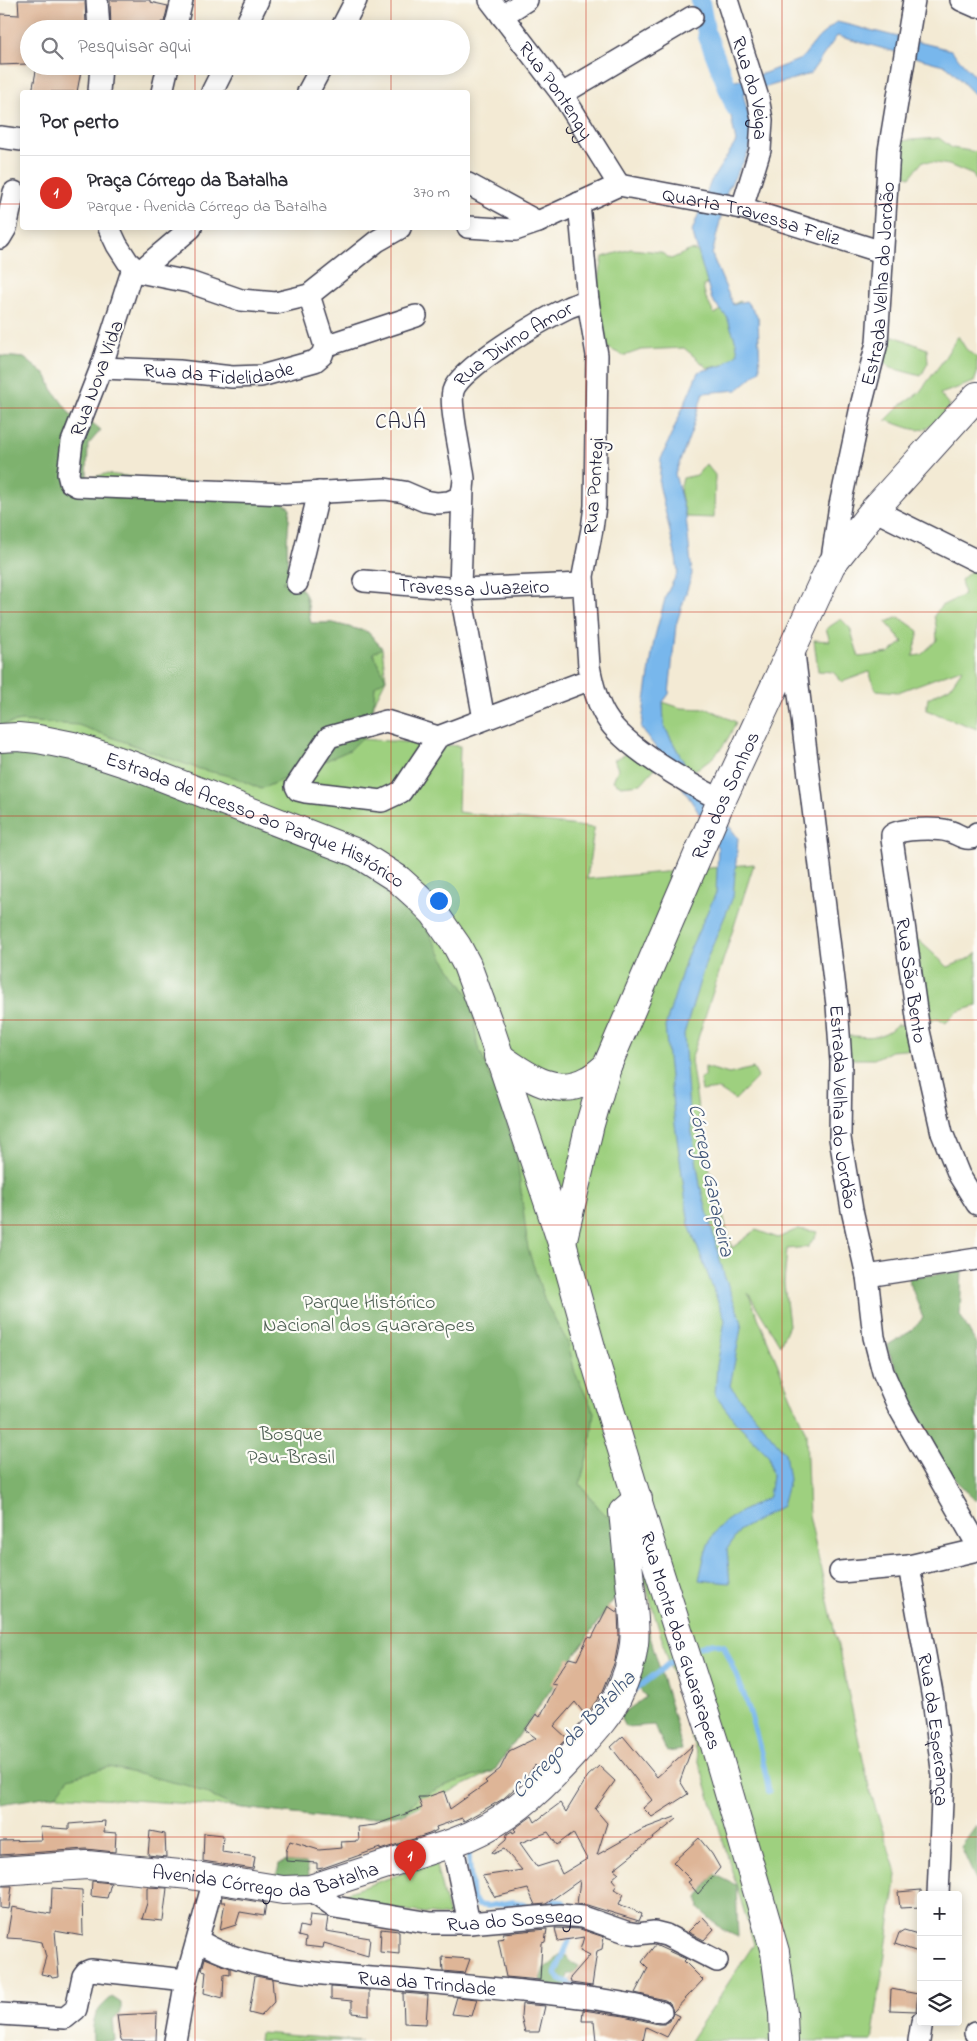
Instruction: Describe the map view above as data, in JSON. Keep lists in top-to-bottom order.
{
  "streets": {
    "main road": [
      "Rua dos Sonhos",
      "Estrada de Acesso ao Parque Histórico",
      "Rua Monte dos Guararapes",
      "Avenida Córrego da Batalha"
    ],
    "street": [
      "Rua do Veiga",
      "Rua Pontengy",
      "Quarta Travessa Feliz",
      "Estrada Velha do Jordão",
      "Rua Divino Amor",
      "Rua da Fidelidade",
      "Rua Nova Vida",
      "Rua Pontegi",
      "Travessa Juazeiro",
      "Rua São Bento",
      "Rua da Esperança",
      "Rua do Sossego",
      "Rua da Trindade"
    ]
  },
  "crossings": [
    ["Rua do Veiga", "Quarta Travessa Feliz"],
    ["Rua Pontengy", "Quarta Travessa Feliz"],
    ["Quarta Travessa Feliz", "Estrada Velha do Jordão"],
    ["Estrada Velha do Jordão", "Rua dos Sonhos"],
    ["Rua Divino Amor", "Rua Pontegi"],
    ["Rua Divino Amor", "Travessa Juazeiro"],
    ["Rua da Fidelidade", "Rua Nova Vida"],
    ["Rua Pontegi", "Travessa Juazeiro"],
    ["Rua Pontegi", "Rua dos Sonhos"],
    ["Rua dos Sonhos", "Estrada de Acesso ao Parque Histórico"],
    ["Rua dos Sonhos", "Rua Monte dos Guararapes"],
    ["Estrada de Acesso ao Parque Histórico", "Rua Monte dos Guararapes"],
    ["Rua Monte dos Guararapes", "Avenida Córrego da Batalha"],
    ["Avenida Córrego da Batalha", "Rua do Sossego"]
  ],
  "districts": ["CAJÁ"],
  "water": ["Córrego Garapeira", "Córrego da Batalha"],
  "parks": ["Parque Histórico Nacional dos Guararapes", "Bosque Pau-Brasil"],
  "page": {
    "search": "Pesquisar aqui",
    "heading": "Por perto",
    "list": [
      {
        "mark": "1",
        "name": "Praça Córrego da Batalha",
        "note": "Parque · Avenida Córrego da Batalha",
        "value": "370 m"
      }
    ],
    "pins": "1",
    "map_buttons": ["+", "−"]
  }
}
